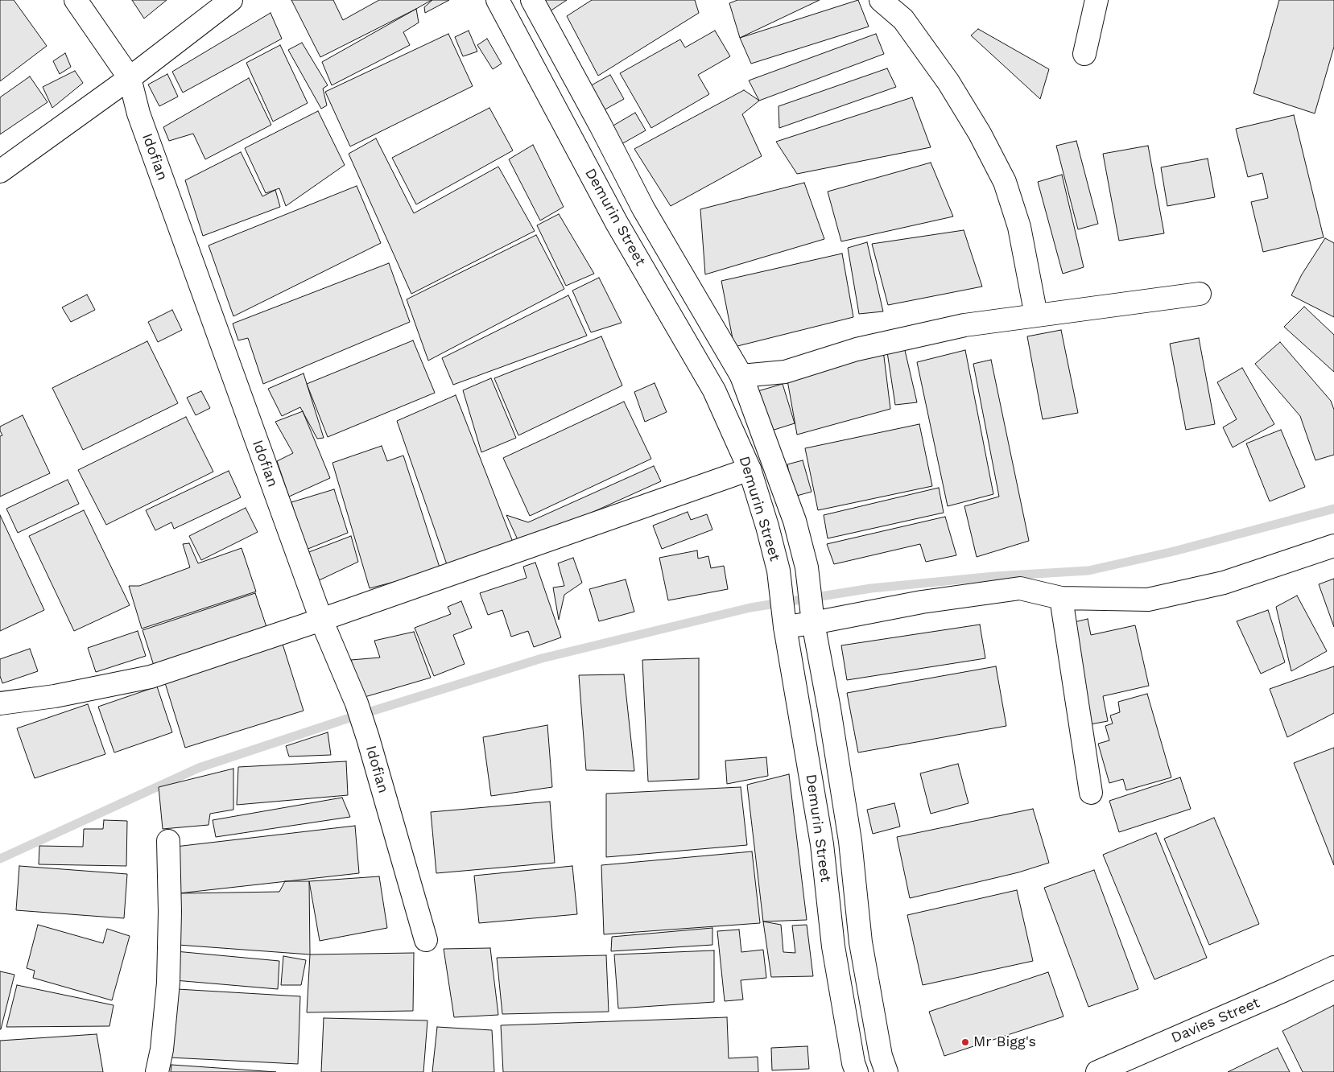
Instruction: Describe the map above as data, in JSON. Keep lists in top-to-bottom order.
{
  "streets": {
    "street": ["Idofian", "Demurin Street", "Davies Street"]
  },
  "places": ["Mr Bigg's"]
}
